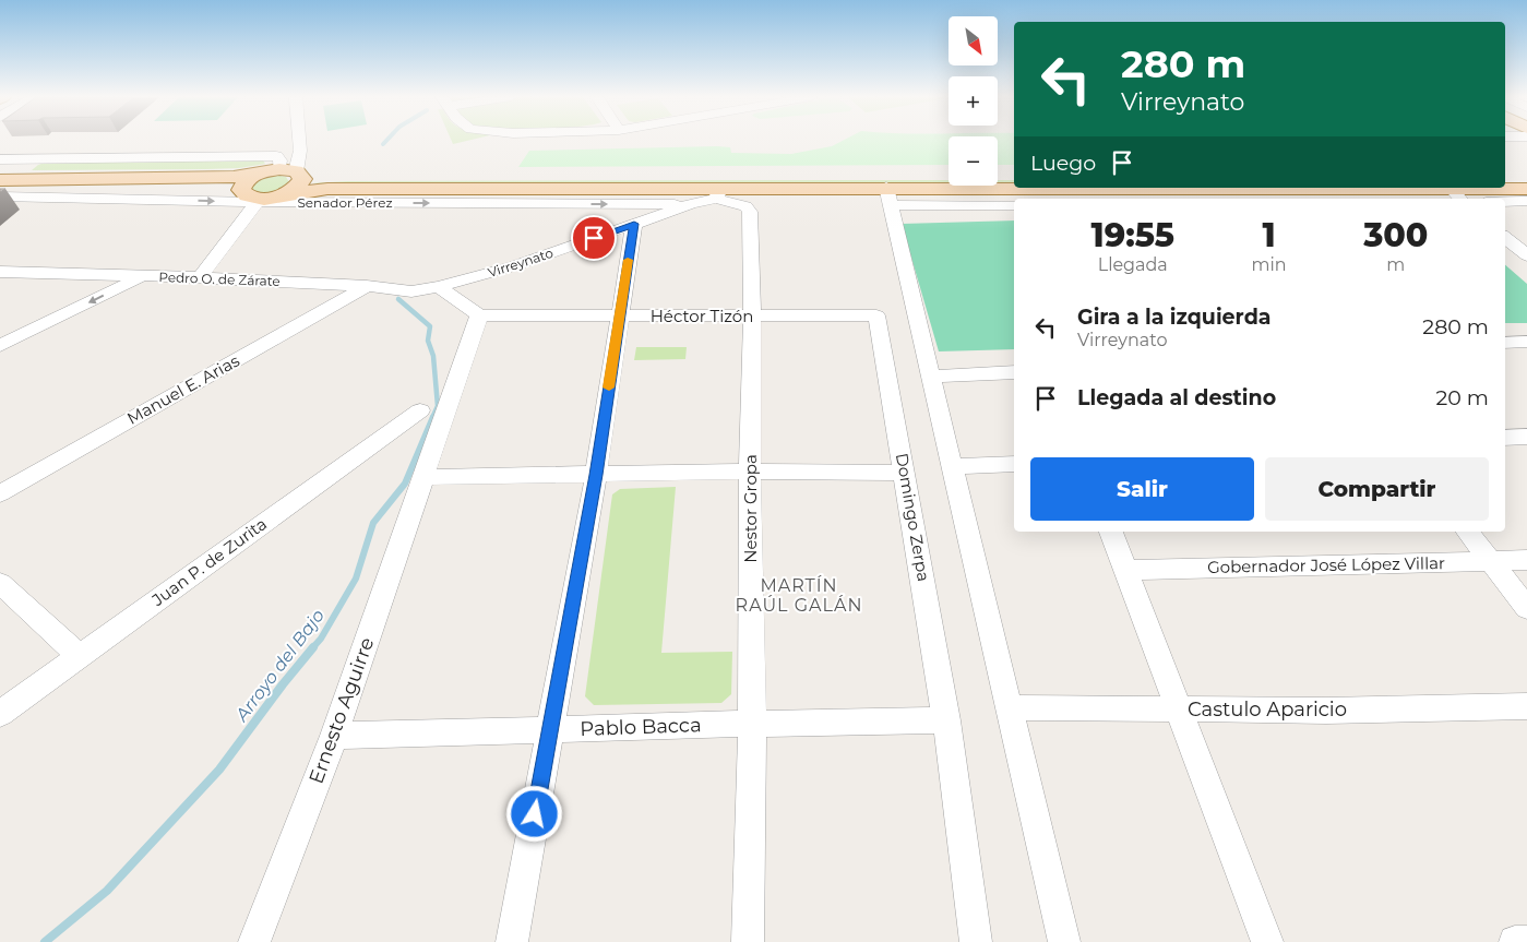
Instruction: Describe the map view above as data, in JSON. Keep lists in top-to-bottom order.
{
  "streets": {
    "street": [
      "Senador Pérez",
      "Virreynato",
      "Pedro O. de Zárate",
      "Héctor Tizón",
      "Manuel E. Arias",
      "Nestor Gropa",
      "Domingo Zerpa",
      "Juan P. de Zurita",
      "Gobernador José López Villar",
      "Castulo Aparicio",
      "Ernesto Aguirre",
      "Pablo Bacca"
    ]
  },
  "crossings": [
    ["Senador Pérez", "Virreynato"],
    ["Virreynato", "Pedro O. de Zárate"],
    ["Virreynato", "Nestor Gropa"],
    ["Pedro O. de Zárate", "Manuel E. Arias"],
    ["Héctor Tizón", "Nestor Gropa"],
    ["Héctor Tizón", "Domingo Zerpa"],
    ["Héctor Tizón", "Ernesto Aguirre"],
    ["Nestor Gropa", "Pablo Bacca"],
    ["Domingo Zerpa", "Pablo Bacca"],
    ["Ernesto Aguirre", "Pablo Bacca"]
  ],
  "one_way": ["Senador Pérez"],
  "districts": ["MARTÍN RAÚL GALÁN"],
  "water": ["Arroyo del Bajo"],
  "north": "bottom right",
  "page": {
    "map_buttons": ["+", "−"],
    "turn": ["280 m", "Virreynato"],
    "then": "Luego",
    "eta": [
      "19:55",
      "Llegada",
      "1",
      "min",
      "300",
      "m"
    ],
    "list": [
      {
        "name": "Gira a la izquierda",
        "note": "Virreynato",
        "value": "280 m"
      },
      {
        "name": "Llegada al destino",
        "value": "20 m"
      }
    ],
    "buttons": ["Salir", "Compartir"]
  }
}
